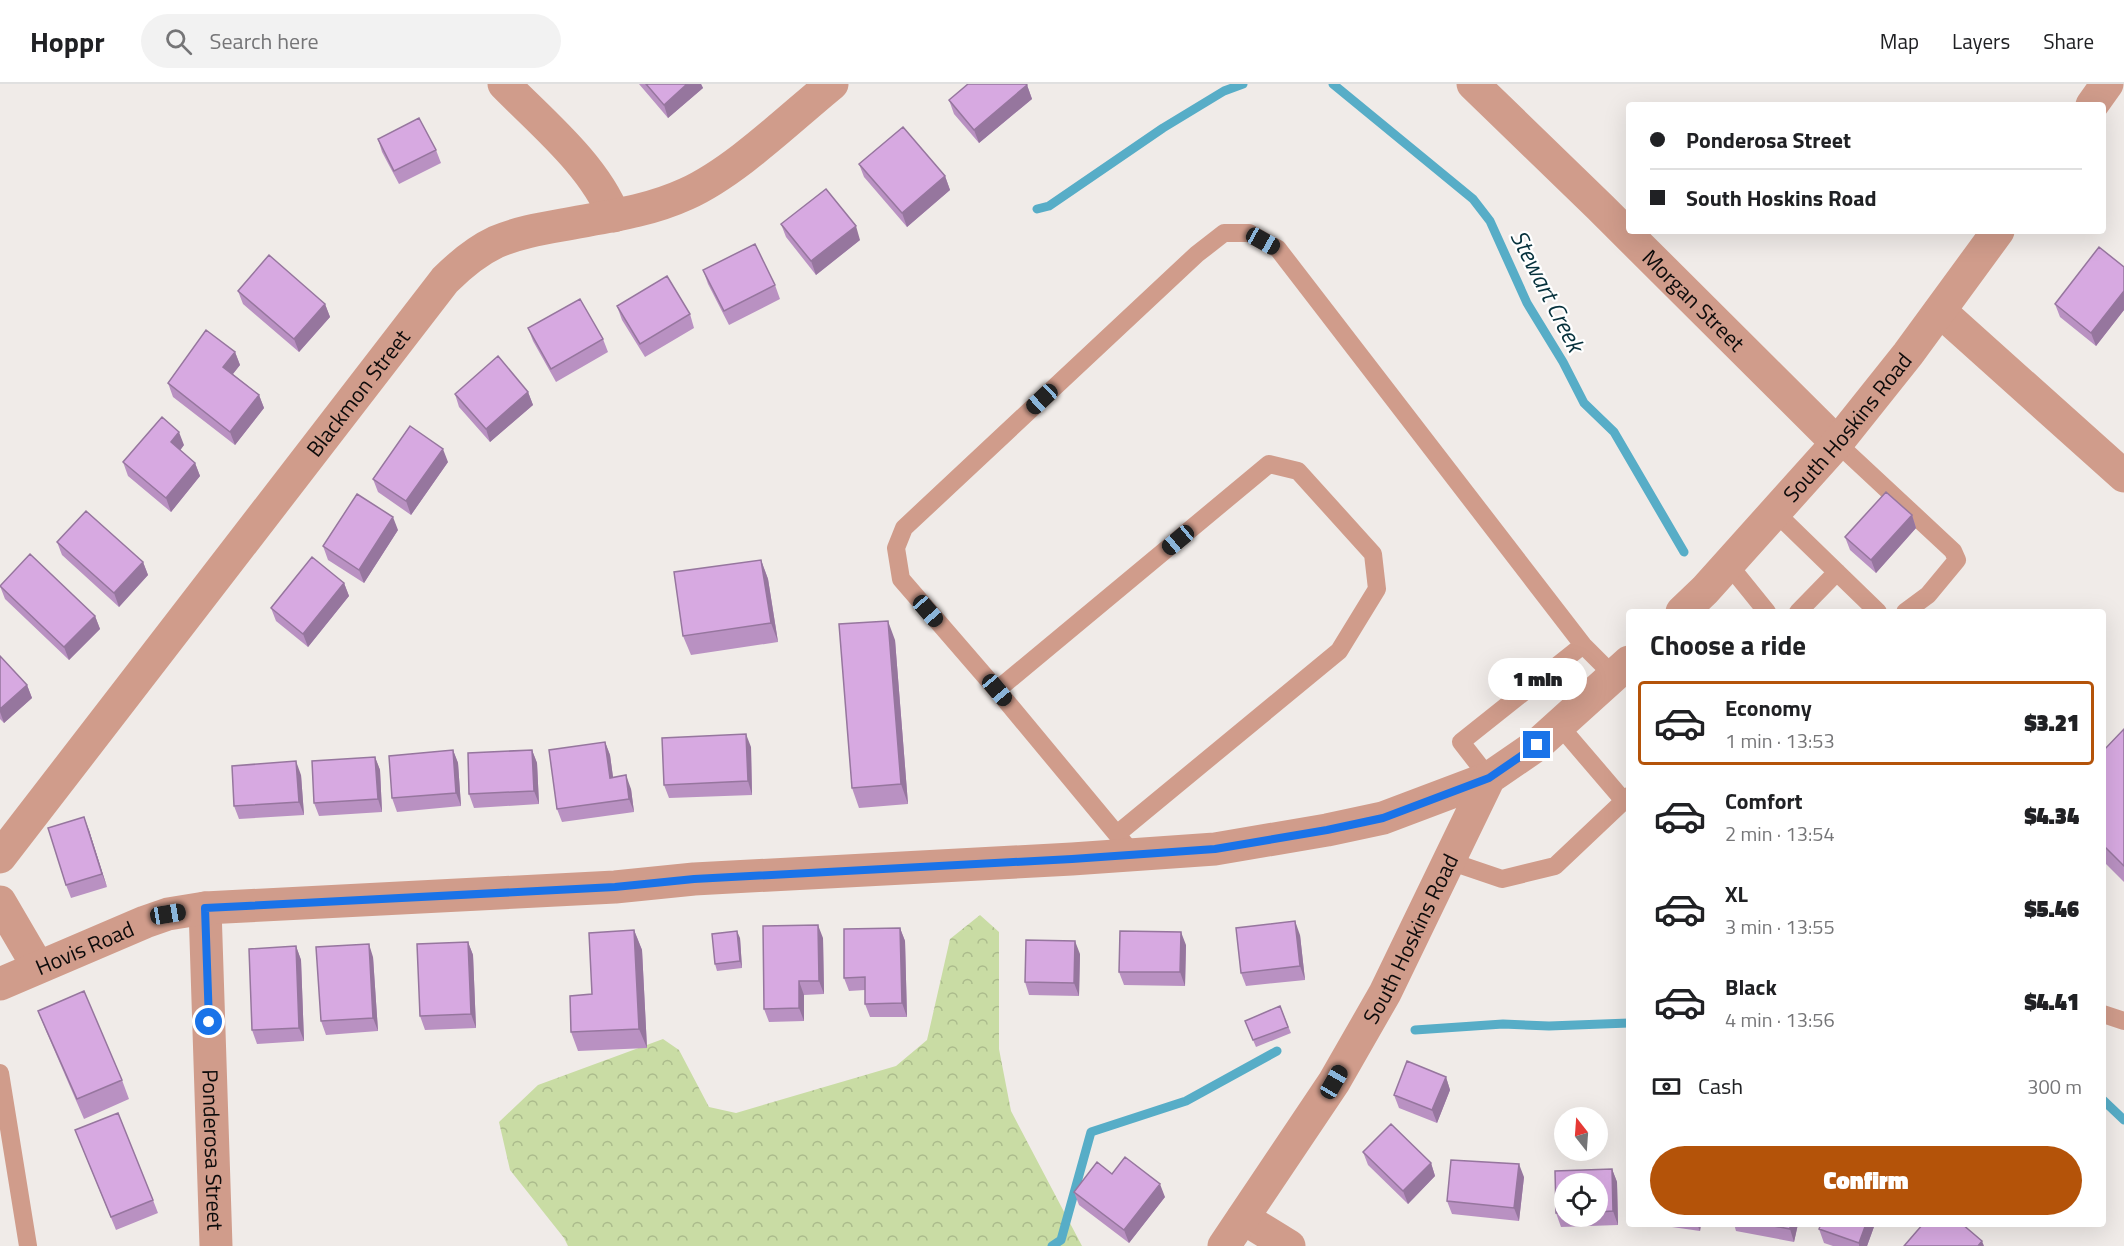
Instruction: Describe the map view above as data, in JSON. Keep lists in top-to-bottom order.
{
  "streets": {
    "street": [
      "Morgan Street",
      "Blackmon Street",
      "South Hoskins Road",
      "Hovis Road",
      "Ponderosa Street"
    ]
  },
  "crossings": [
    ["Morgan Street", "South Hoskins Road"],
    ["South Hoskins Road", "Hovis Road"],
    ["Hovis Road", "Ponderosa Street"]
  ],
  "water": ["Stewart Creek"],
  "north": "top",
  "page": {
    "header": "Hoppr",
    "search": "Search here",
    "nav": ["Map", "Layers", "Share"],
    "banner": ["Ponderosa Street", "South Hoskins Road"],
    "heading": "Choose a ride",
    "bubble": "1 min",
    "list": [
      {
        "name": "Economy",
        "note": "1 min · 13:53",
        "value": "$3.21"
      },
      {
        "name": "Comfort",
        "note": "2 min · 13:54",
        "value": "$4.34"
      },
      {
        "name": "XL",
        "note": "3 min · 13:55",
        "value": "$5.46"
      },
      {
        "name": "Black",
        "note": "4 min · 13:56",
        "value": "$4.41"
      }
    ],
    "pay": ["Cash", "300 m"],
    "buttons": "Confirm"
  }
}
